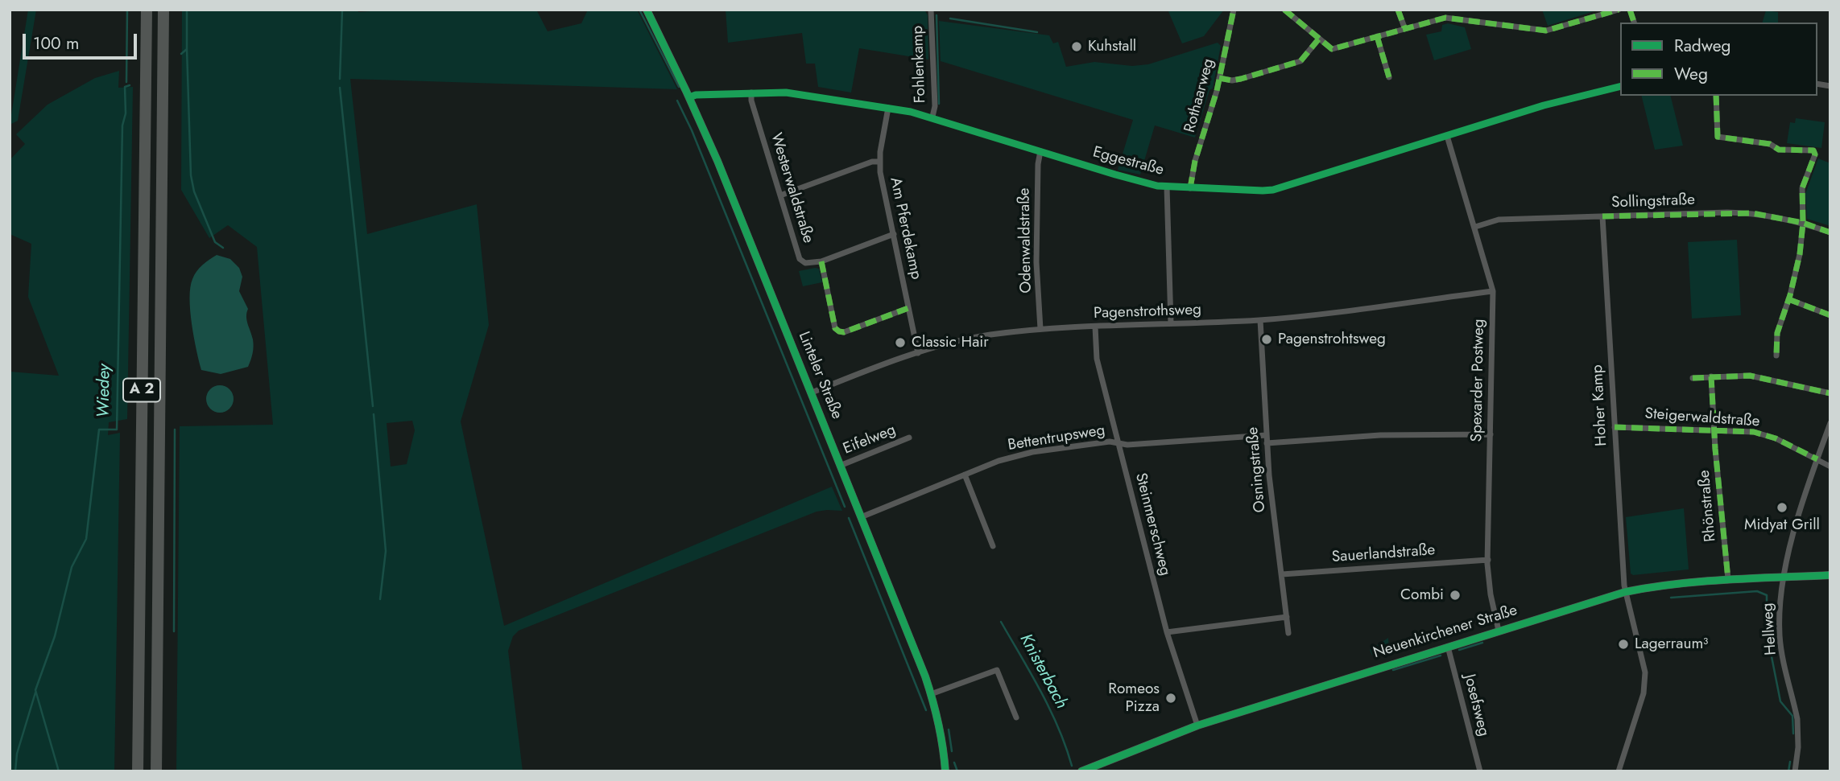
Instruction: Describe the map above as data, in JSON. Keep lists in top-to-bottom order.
{
  "streets": {
    "highway": ["A 2"],
    "street": [
      "Fohlenkamp",
      "Rothaarweg",
      "Eggestraße",
      "Westerwaldstraße",
      "Sollingstraße",
      "Am Pferdekamp",
      "Odenwaldstraße",
      "Pagenstrothsweg",
      "Linteler Straße",
      "Spexarder Postweg",
      "Hoher Kamp",
      "Steigerwaldstraße",
      "Bettentrupsweg",
      "Eifelweg",
      "Osningstraße",
      "Rhönstraße",
      "Steinmerschweg",
      "Sauerlandstraße",
      "Hellweg",
      "Neuenkirchener Straße",
      "Josefsweg"
    ]
  },
  "crossings": [
    ["Fohlenkamp", "Eggestraße"],
    ["Rothaarweg", "Eggestraße"],
    ["Eggestraße", "Westerwaldstraße"],
    ["Eggestraße", "Am Pferdekamp"],
    ["Eggestraße", "Odenwaldstraße"],
    ["Eggestraße", "Linteler Straße"],
    ["Eggestraße", "Spexarder Postweg"],
    ["Westerwaldstraße", "Am Pferdekamp"],
    ["Sollingstraße", "Spexarder Postweg"],
    ["Sollingstraße", "Hoher Kamp"],
    ["Am Pferdekamp", "Pagenstrothsweg"],
    ["Odenwaldstraße", "Pagenstrothsweg"],
    ["Pagenstrothsweg", "Linteler Straße"],
    ["Pagenstrothsweg", "Spexarder Postweg"],
    ["Pagenstrothsweg", "Osningstraße"],
    ["Pagenstrothsweg", "Steinmerschweg"],
    ["Linteler Straße", "Bettentrupsweg"],
    ["Linteler Straße", "Eifelweg"],
    ["Spexarder Postweg", "Sauerlandstraße"],
    ["Spexarder Postweg", "Neuenkirchener Straße"],
    ["Hoher Kamp", "Steigerwaldstraße"],
    ["Hoher Kamp", "Neuenkirchener Straße"],
    ["Steigerwaldstraße", "Rhönstraße"],
    ["Steigerwaldstraße", "Hellweg"],
    ["Bettentrupsweg", "Osningstraße"],
    ["Bettentrupsweg", "Steinmerschweg"],
    ["Osningstraße", "Sauerlandstraße"],
    ["Rhönstraße", "Neuenkirchener Straße"],
    ["Steinmerschweg", "Neuenkirchener Straße"],
    ["Hellweg", "Neuenkirchener Straße"],
    ["Neuenkirchener Straße", "Josefsweg"]
  ],
  "water": ["Wiedey", "Knisterbach"],
  "places": [
    "Kuhstall",
    "Pagenstrohtsweg",
    "Classic Hair",
    "Midyat Grill",
    "Combi",
    "Lagerraum³",
    "Romeos Pizza"
  ],
  "legend": ["Radweg", "Weg"],
  "scale_bar": "100 m"
}
